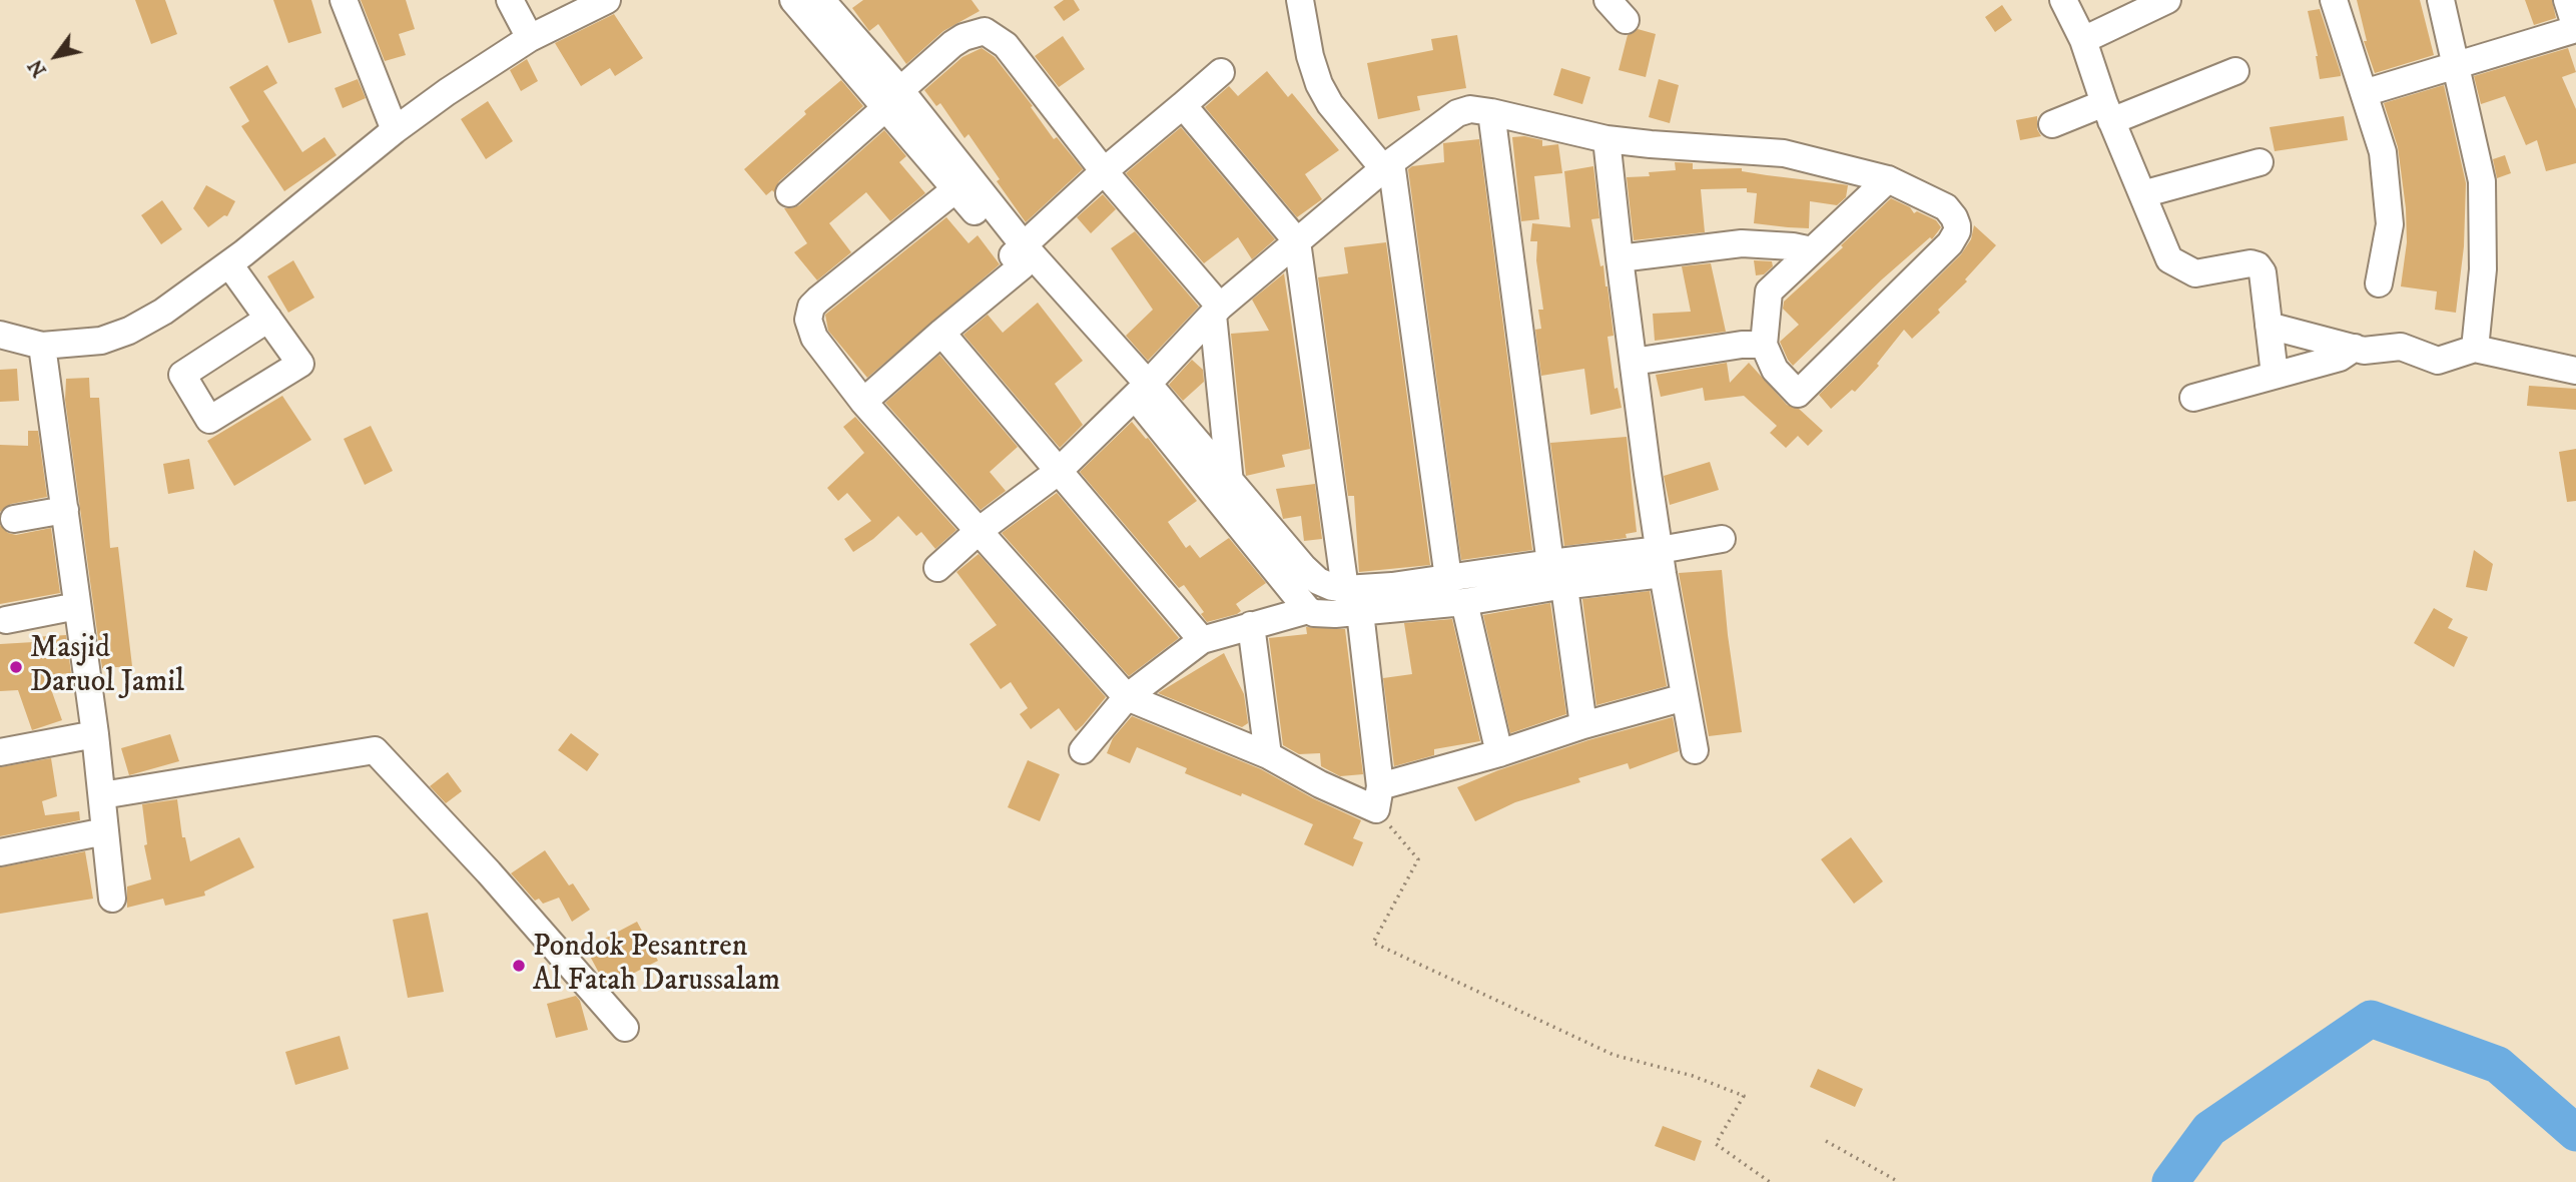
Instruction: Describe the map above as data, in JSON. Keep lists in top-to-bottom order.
{
  "places": ["Masjid Daruol Jamil", "Pondok Pesantren Al Fatah Darussalam"],
  "north": "bottom left"
}
